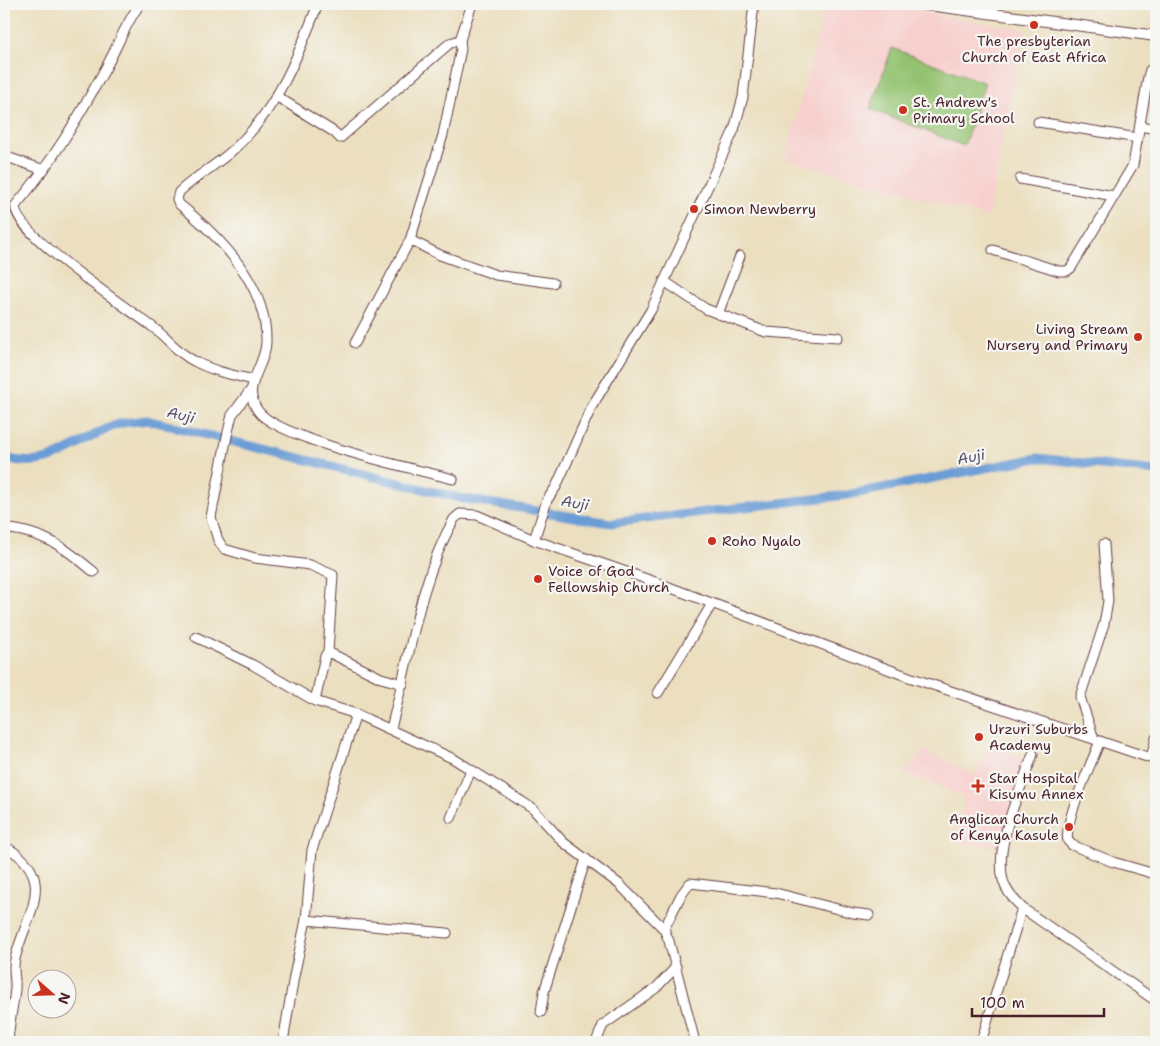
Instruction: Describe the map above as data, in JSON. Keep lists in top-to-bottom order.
{
  "water": ["Auji"],
  "places": {
    "other": [
      "The presbyterian Church of East Africa",
      "St. Andrew's Primary School",
      "Simon Newberry",
      "Living Stream Nursery and Primary",
      "Roho Nyalo",
      "Voice of God Fellowship Church",
      "Urzuri Suburbs Academy",
      "Anglican Church of Kenya Kasule"
    ],
    "health": ["Star Hospital Kisumu Annex"]
  },
  "scale_bar": "100 m",
  "north": "right"
}
